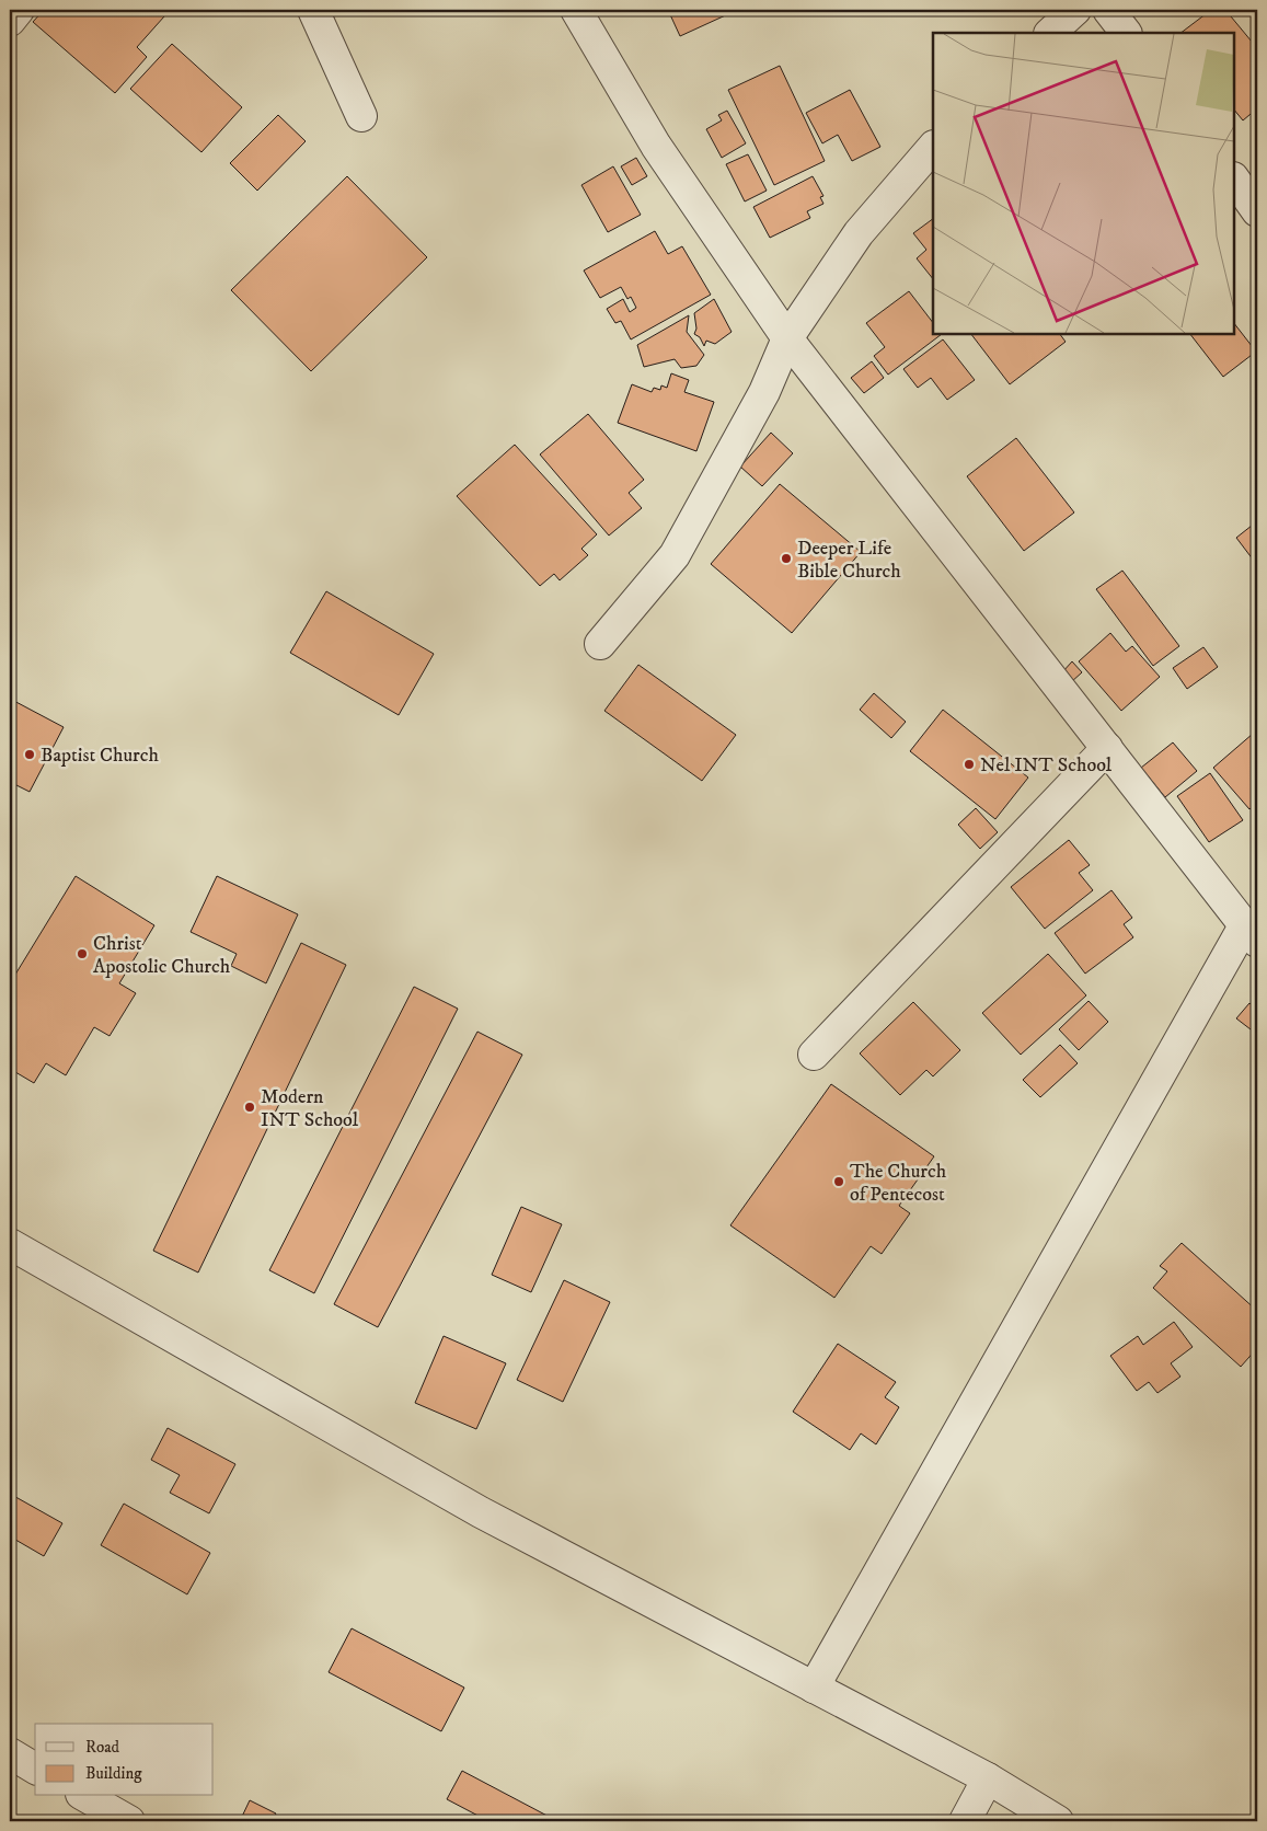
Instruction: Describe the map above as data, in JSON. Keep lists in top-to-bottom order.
{
  "places": [
    "Deeper Life Bible Church",
    "Baptist Church",
    "Nel INT School",
    "Christ Apostolic Church",
    "Modern INT School",
    "The Church of Pentecost"
  ],
  "legend": ["Road", "Building"]
}
